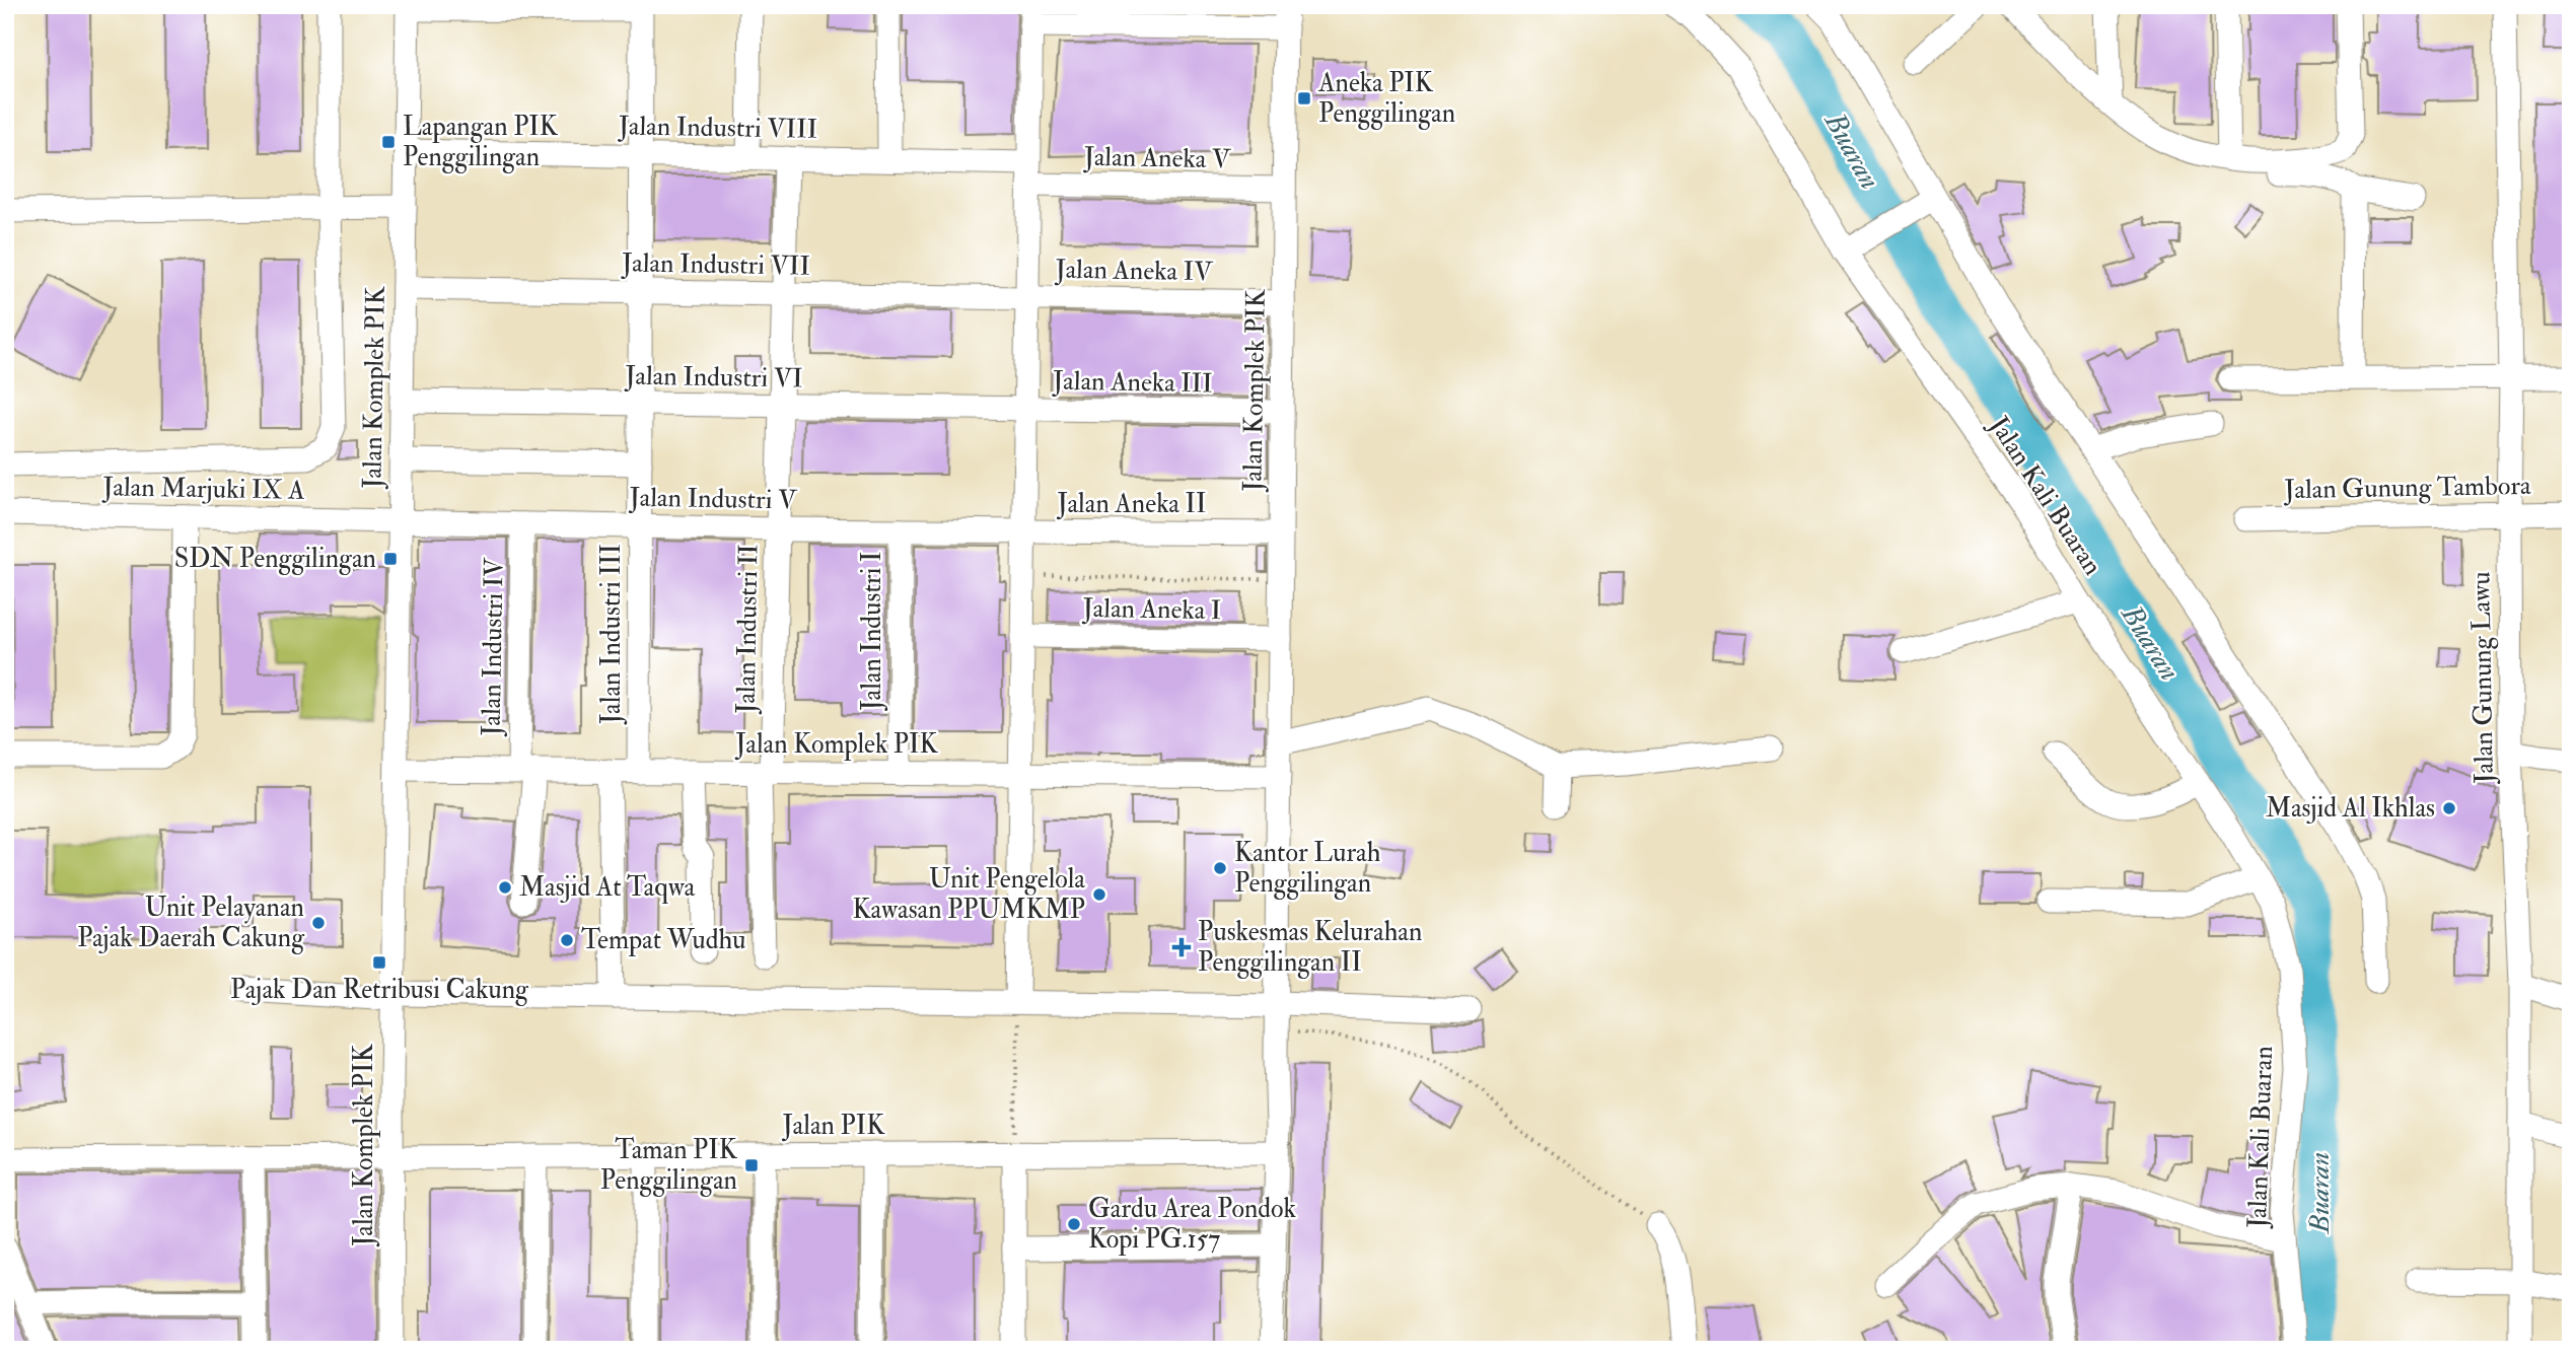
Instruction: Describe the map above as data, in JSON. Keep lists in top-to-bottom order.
{
  "streets": {
    "street": [
      "Jalan Industri VIII",
      "Jalan Aneka V",
      "Jalan Industri VII",
      "Jalan Aneka IV",
      "Jalan Industri VI",
      "Jalan Aneka III",
      "Jalan Komplek PIK",
      "Jalan Gunung Tambora",
      "Jalan Marjuki IX A",
      "Jalan Kali Buaran",
      "Jalan Industri V",
      "Jalan Aneka II",
      "Jalan Aneka I",
      "Jalan Industri II",
      "Jalan Industri I",
      "Jalan Industri III",
      "Jalan Industri IV",
      "Jalan Gunung Lawu",
      "Jalan PIK"
    ]
  },
  "crossings": [
    ["Jalan Industri VIII", "Jalan Aneka V"],
    ["Jalan Industri VIII", "Jalan Komplek PIK"],
    ["Jalan Industri VIII", "Jalan Industri III"],
    ["Jalan Aneka V", "Jalan Komplek PIK"],
    ["Jalan Industri VII", "Jalan Aneka IV"],
    ["Jalan Industri VII", "Jalan Komplek PIK"],
    ["Jalan Industri VII", "Jalan Industri III"],
    ["Jalan Aneka IV", "Jalan Komplek PIK"],
    ["Jalan Industri VI", "Jalan Aneka III"],
    ["Jalan Industri VI", "Jalan Komplek PIK"],
    ["Jalan Industri VI", "Jalan Industri III"],
    ["Jalan Aneka III", "Jalan Komplek PIK"],
    ["Jalan Komplek PIK", "Jalan Marjuki IX A"],
    ["Jalan Komplek PIK", "Jalan Industri V"],
    ["Jalan Komplek PIK", "Jalan Aneka II"],
    ["Jalan Komplek PIK", "Jalan Aneka I"],
    ["Jalan Komplek PIK", "Jalan Industri II"],
    ["Jalan Komplek PIK", "Jalan Industri I"],
    ["Jalan Komplek PIK", "Jalan Industri III"],
    ["Jalan Komplek PIK", "Jalan Industri IV"],
    ["Jalan Komplek PIK", "Jalan PIK"],
    ["Jalan Gunung Tambora", "Jalan Gunung Lawu"],
    ["Jalan Marjuki IX A", "Jalan Industri V"],
    ["Jalan Industri V", "Jalan Aneka II"],
    ["Jalan Industri V", "Jalan Industri II"],
    ["Jalan Industri V", "Jalan Industri I"],
    ["Jalan Industri V", "Jalan Industri III"],
    ["Jalan Industri V", "Jalan Industri IV"]
  ],
  "water": ["Buaran"],
  "places": {
    "transit": [
      "Aneka PIK Penggilingan",
      "Lapangan PIK Penggilingan",
      "SDN Penggilingan",
      "Pajak Dan Retribusi Cakung",
      "Taman PIK Penggilingan"
    ],
    "other": [
      "Masjid Al Ikhlas",
      "Kantor Lurah Penggilingan",
      "Masjid At Taqwa",
      "Unit Pengelola Kawasan PPUMKMP",
      "Unit Pelayanan Pajak Daerah Cakung",
      "Tempat Wudhu",
      "Gardu Area Pondok Kopi PG.157"
    ],
    "health": ["Puskesmas Kelurahan Penggilingan II"]
  }
}
